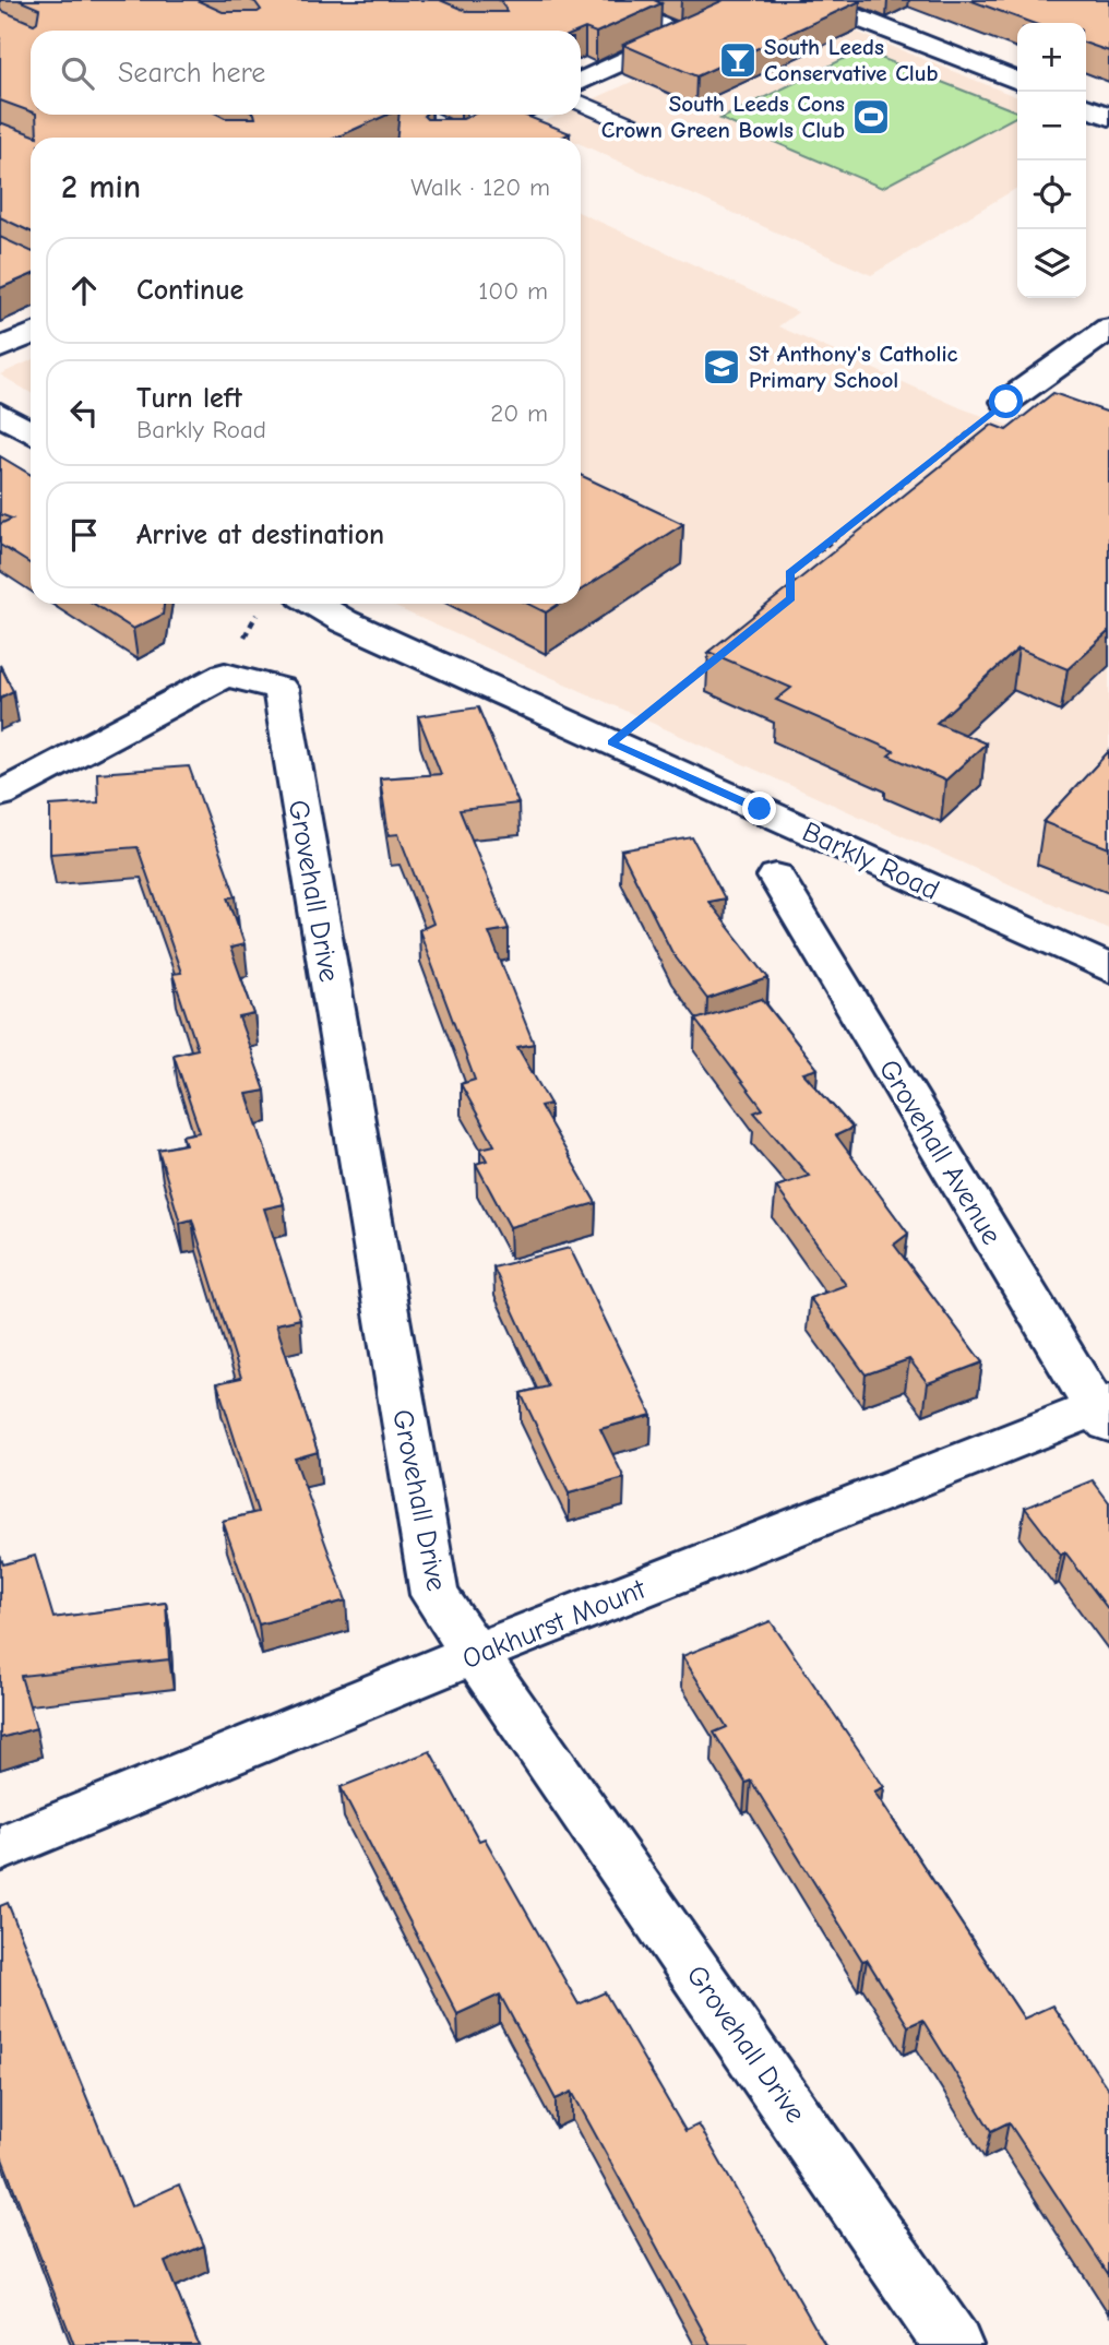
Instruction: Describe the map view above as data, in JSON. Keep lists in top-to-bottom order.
{
  "streets": {
    "street": [
      "Barkly Road",
      "Grovehall Drive",
      "Grovehall Avenue",
      "Oakhurst Mount"
    ]
  },
  "crossings": [
    ["Grovehall Drive", "Oakhurst Mount"],
    ["Grovehall Avenue", "Oakhurst Mount"]
  ],
  "places": {
    "bar": ["South Leeds Conservative Club"],
    "sports": ["South Leeds Cons Crown Green Bowls Club"],
    "school or university": ["St Anthony's Catholic Primary School"]
  },
  "page": {
    "map_buttons": ["+", "−"],
    "search": "Search here",
    "heading": ["2 min", "Walk · 120 m"],
    "list": [
      ["Continue", "100 m"],
      ["Turn left", "Barkly Road", "20 m"],
      "Arrive at destination"
    ]
  }
}
